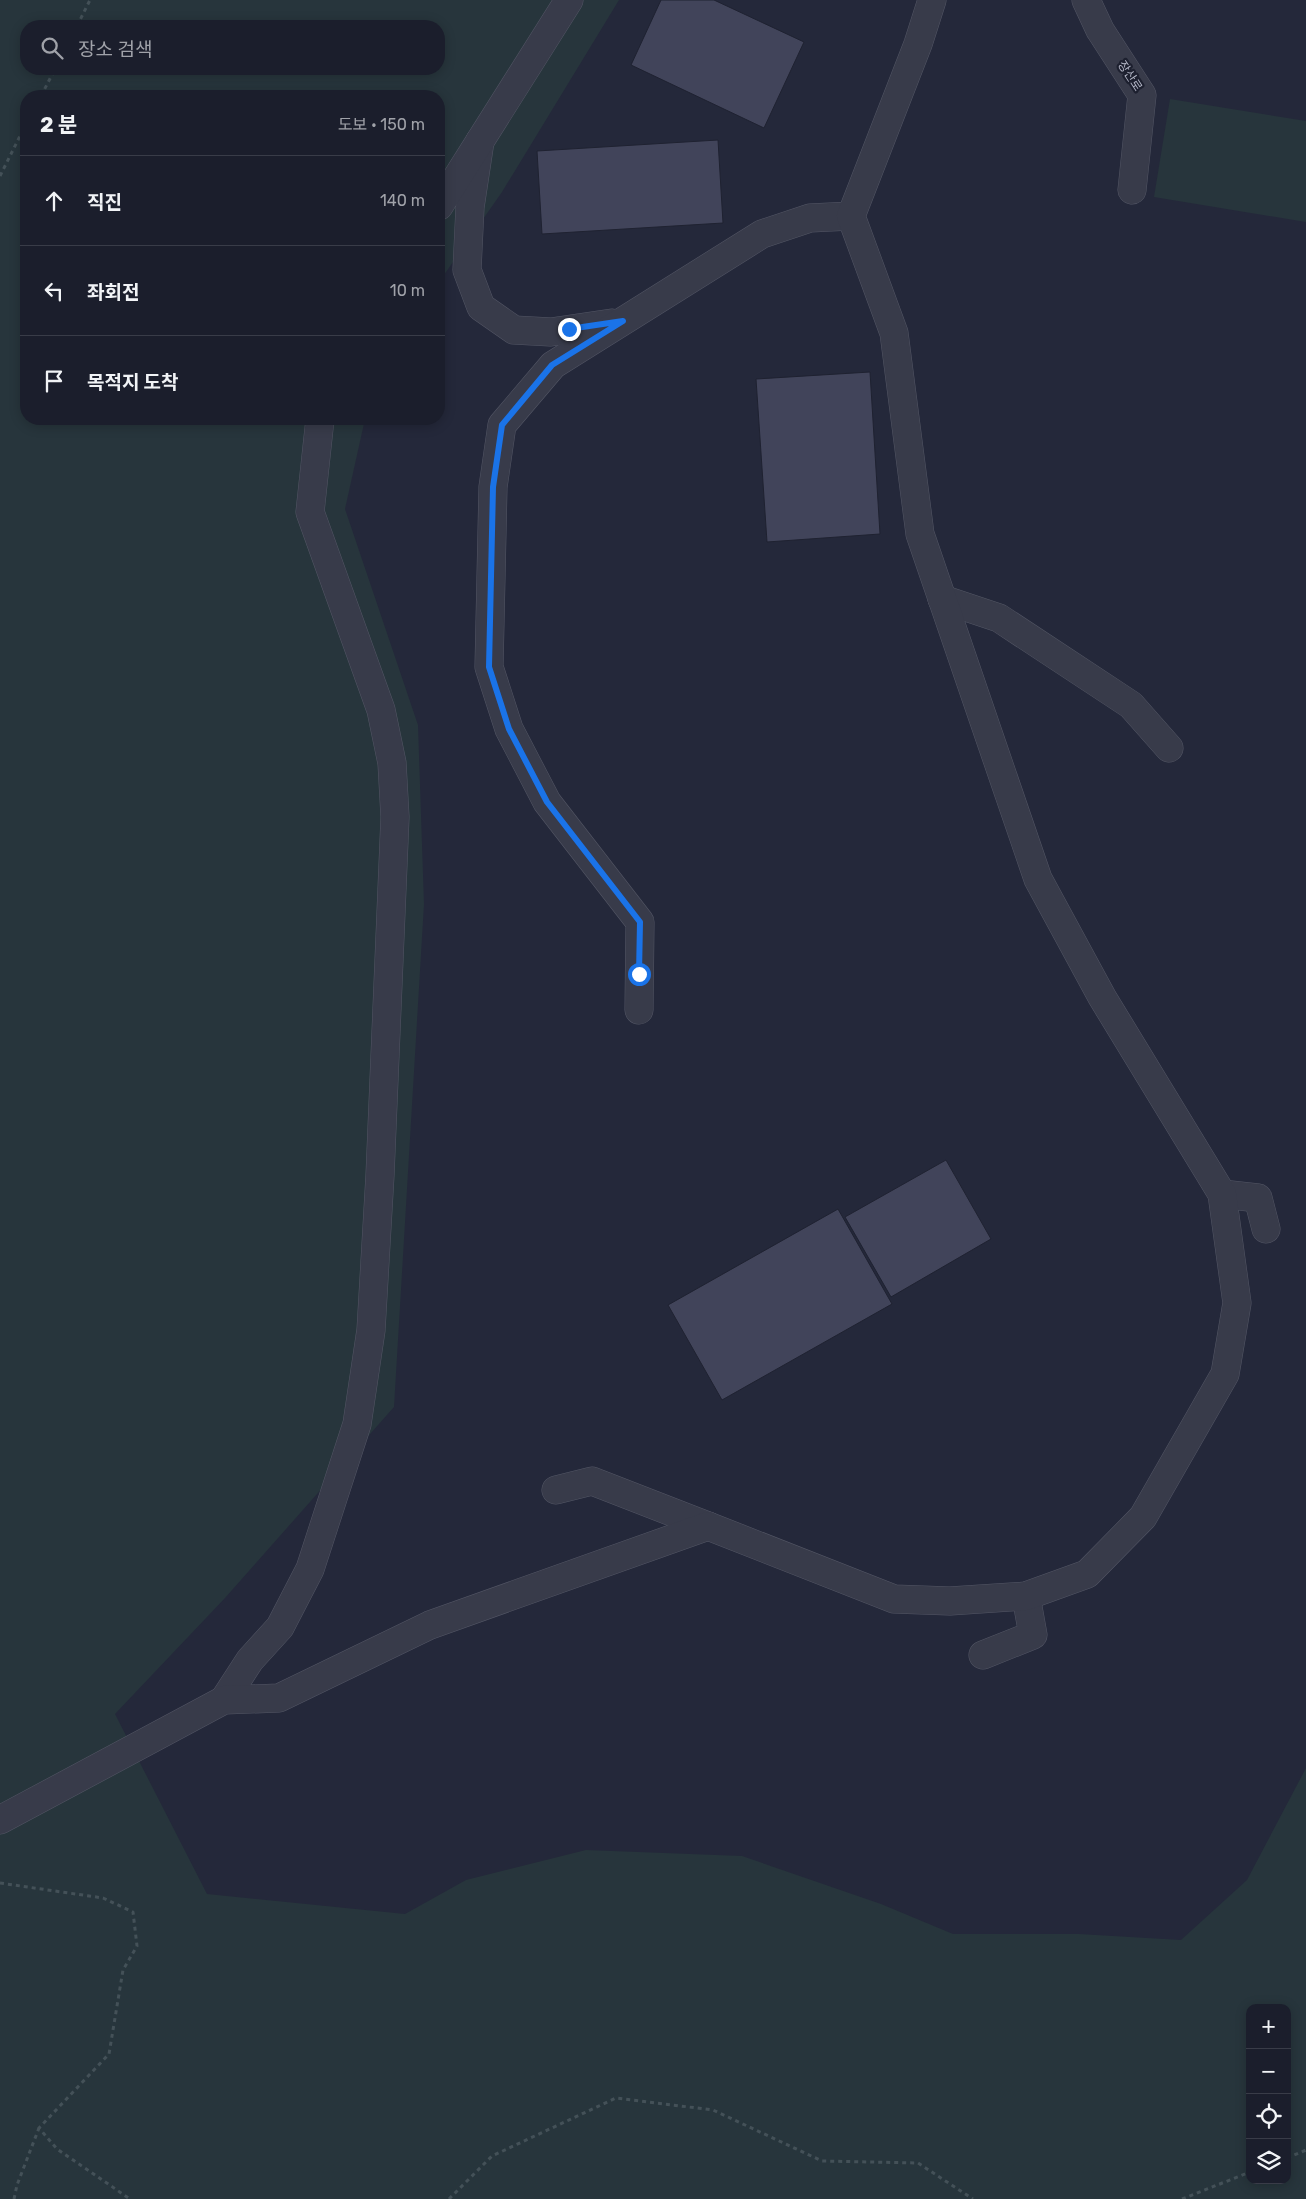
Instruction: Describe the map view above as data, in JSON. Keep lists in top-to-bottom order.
{
  "streets": {
    "lane": ["장산로"]
  },
  "page": {
    "search": "장소 검색",
    "heading": ["2 분", "도보 · 150 m"],
    "list": [
      ["직진", "140 m"],
      ["좌회전", "10 m"],
      "목적지 도착"
    ],
    "map_buttons": ["+", "−"]
  }
}
